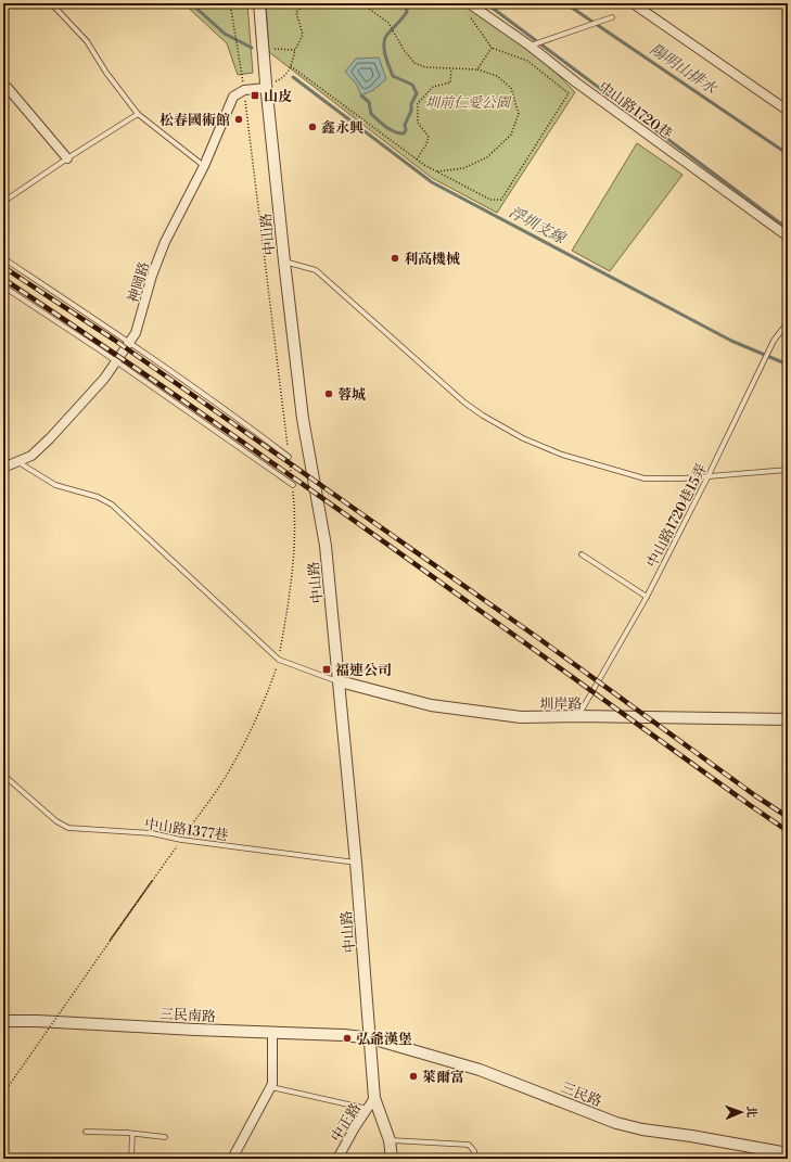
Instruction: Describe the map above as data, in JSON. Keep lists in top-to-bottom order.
{
  "streets": {
    "street": [
      "中山路1720巷",
      "中山路",
      "神岡路",
      "圳岸路",
      "三民南路",
      "三民路",
      "中正路"
    ],
    "lane": ["中山路1720巷15弄", "中山路1377巷"]
  },
  "crossings": [
    ["中山路", "圳岸路"],
    ["中山路", "中山路1377巷"],
    ["中山路", "三民南路"],
    ["中山路", "三民路"],
    ["中山路", "中正路"],
    ["中山路1720巷15弄", "圳岸路"],
    ["三民南路", "三民路"]
  ],
  "water": ["陽明山排水", "浮圳支線"],
  "parks": ["圳前仁愛公園"],
  "places": {
    "transit": ["山皮", "福連公司"],
    "other": [
      "松春國術館",
      "鑫永興",
      "利高機械",
      "蓉城",
      "弘爺漢堡",
      "萊爾富"
    ]
  },
  "north": "right"
}
